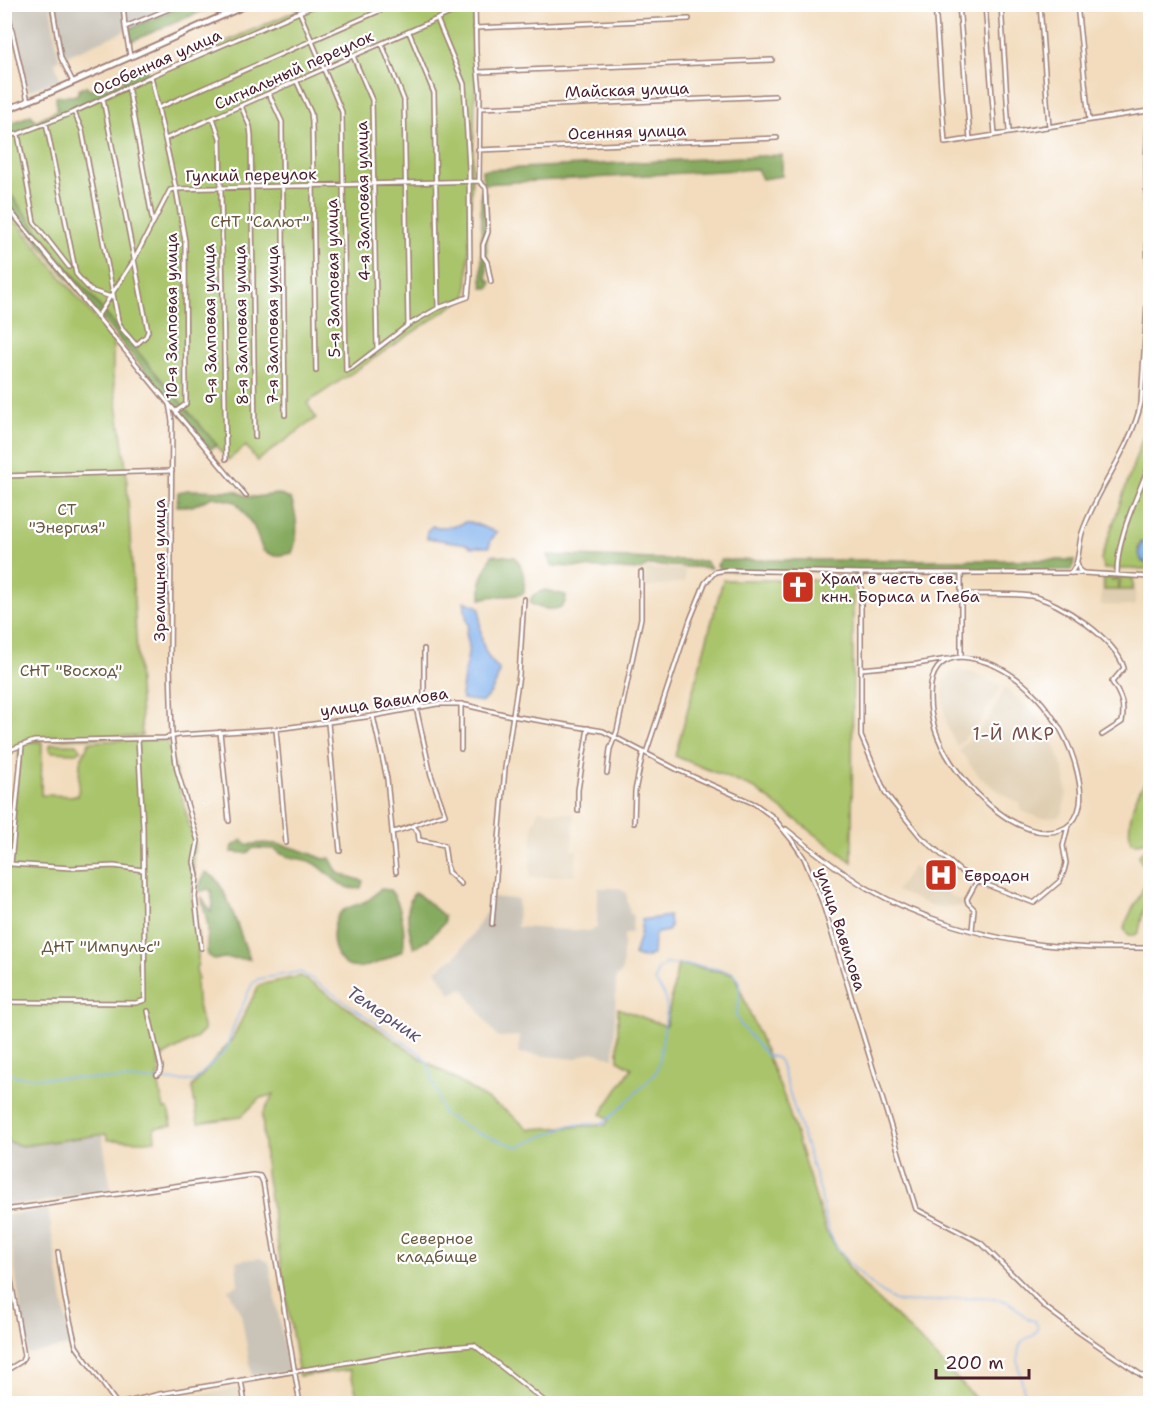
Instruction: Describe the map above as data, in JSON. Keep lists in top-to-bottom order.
{
  "streets": {
    "street": [
      "Особенная улица",
      "Сигнальный переулок",
      "Майская улица",
      "Осенняя улица",
      "Гулкий переулок",
      "4-я Залповая улица",
      "5-я Залповая улица",
      "10-я Залповая улица",
      "9-я Залповая улица",
      "8-я Залповая улица",
      "7-я Залповая улица",
      "Зрелищная улица",
      "улица Вавилова"
    ]
  },
  "crossings": [
    ["Особенная улица", "5-я Залповая улица"],
    ["Особенная улица", "10-я Залповая улица"],
    ["Сигнальный переулок", "4-я Залповая улица"],
    ["Сигнальный переулок", "5-я Залповая улица"],
    ["Сигнальный переулок", "10-я Залповая улица"],
    ["Сигнальный переулок", "9-я Залповая улица"],
    ["Сигнальный переулок", "8-я Залповая улица"],
    ["Сигнальный переулок", "7-я Залповая улица"],
    ["Гулкий переулок", "4-я Залповая улица"],
    ["Гулкий переулок", "5-я Залповая улица"],
    ["Гулкий переулок", "10-я Залповая улица"],
    ["Гулкий переулок", "9-я Залповая улица"],
    ["Гулкий переулок", "8-я Залповая улица"],
    ["Гулкий переулок", "7-я Залповая улица"],
    ["4-я Залповая улица", "5-я Залповая улица"],
    ["Зрелищная улица", "улица Вавилова"]
  ],
  "districts": ["1-Й МКР"],
  "water": ["Темерник"],
  "parks": [
    "СНТ \"Салют\"",
    "СТ \"Энергия\"",
    "СНТ \"Восход\"",
    "ДНТ \"Импульс\"",
    "Северное кладбище"
  ],
  "places": {
    "church": ["Храм в честь свв. кнн. Бориса и Глеба"],
    "hospital": ["Евродон"]
  },
  "scale_bar": "200 m"
}
